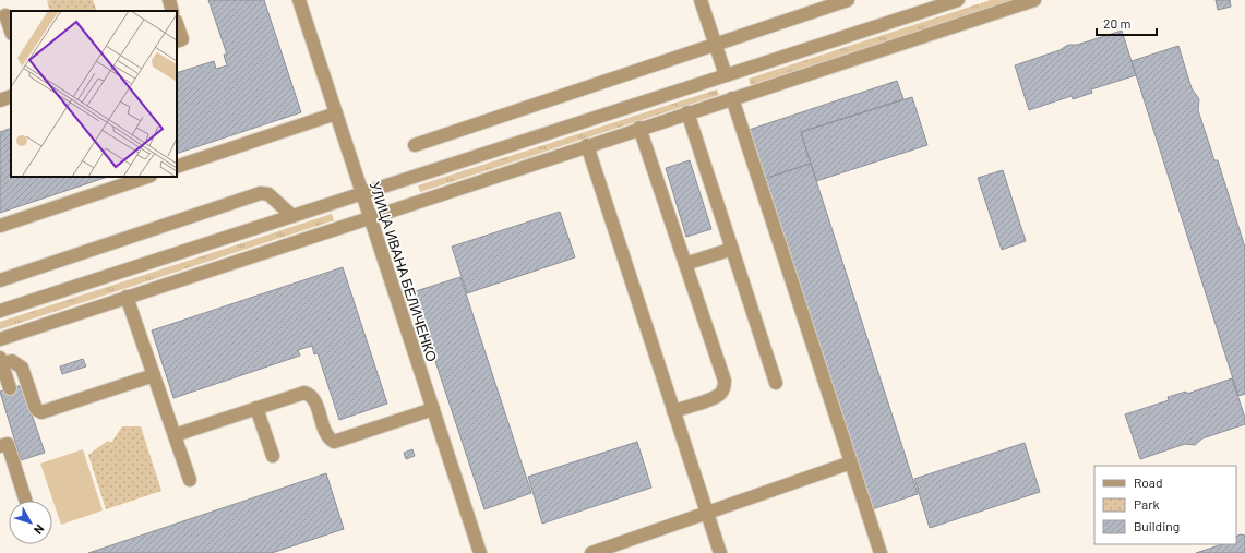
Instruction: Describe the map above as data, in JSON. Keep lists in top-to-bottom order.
{
  "streets": {
    "street": ["УЛИЦА ИВАНА БЕЛИЧЕНКО"]
  },
  "legend": ["Road", "Park", "Building"],
  "scale_bar": "20 m",
  "north": "bottom right"
}
